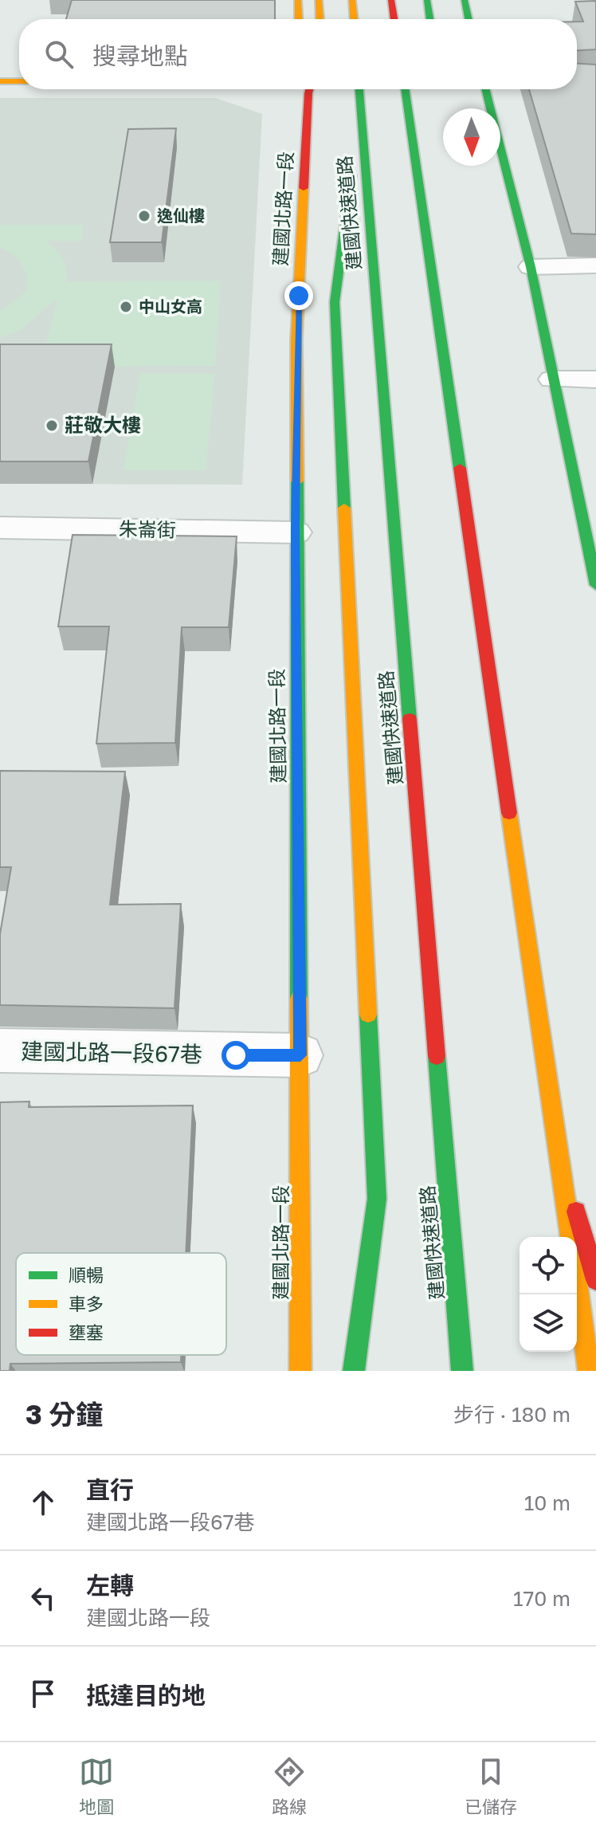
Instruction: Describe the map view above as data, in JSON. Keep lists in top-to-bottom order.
{
  "streets": {
    "main road": ["建國北路一段", "建國快速道路"],
    "street": ["朱崙街", "建國北路一段67巷"]
  },
  "crossings": [
    ["建國北路一段", "朱崙街"],
    ["建國北路一段", "建國北路一段67巷"]
  ],
  "places": ["逸仙樓", "中山女高", "莊敬大樓"],
  "legend": ["順暢", "車多", "壅塞"],
  "north": "bottom",
  "page": {
    "search": "搜尋地點",
    "heading": ["3 分鐘", "步行 · 180 m"],
    "list": [
      ["直行", "建國北路一段67巷", "10 m"],
      ["左轉", "建國北路一段", "170 m"],
      "抵達目的地"
    ],
    "nav": ["地圖", "路線", "已儲存"]
  }
}
